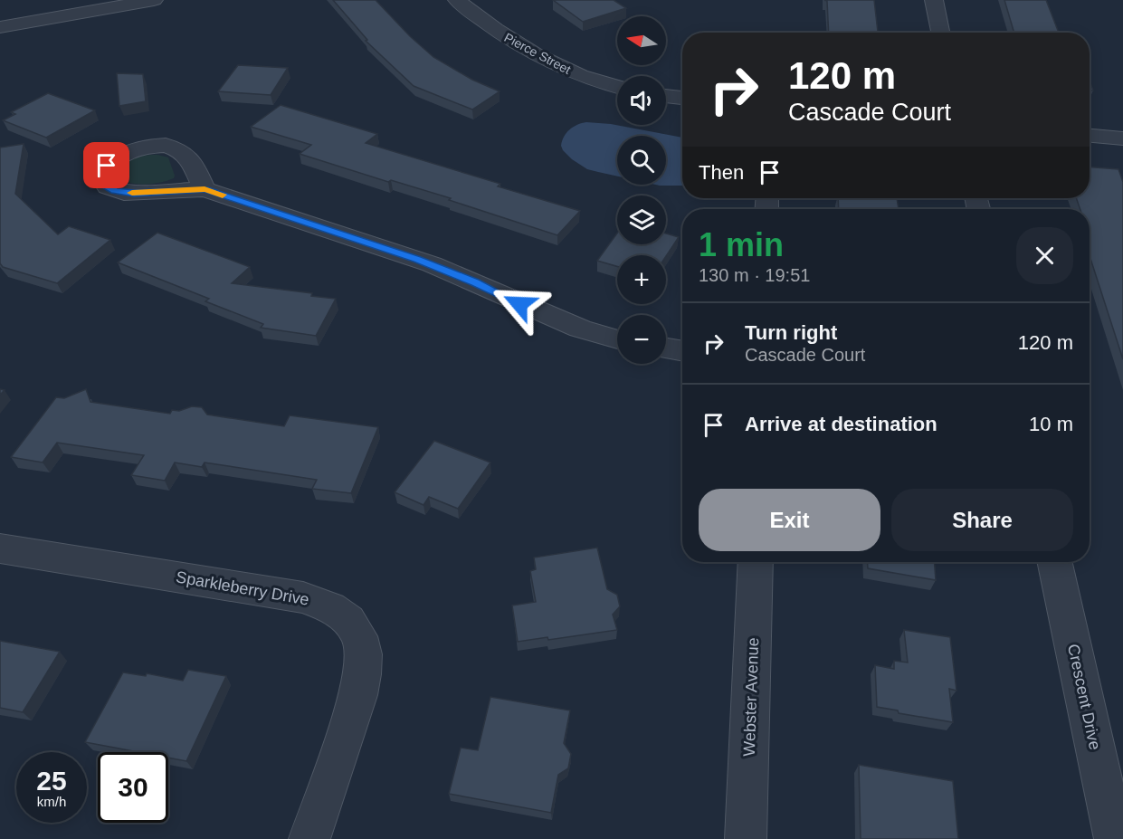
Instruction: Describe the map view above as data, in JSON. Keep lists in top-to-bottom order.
{
  "streets": {
    "street": [
      "Pierce Street",
      "Sparkleberry Drive",
      "Webster Avenue",
      "Crescent Drive"
    ]
  },
  "north": "left",
  "page": {
    "map_buttons": ["+", "−"],
    "turn": ["120 m", "Cascade Court"],
    "then": "Then",
    "heading": ["1 min", "130 m · 19:51"],
    "list": [
      {
        "name": "Turn right",
        "note": "Cascade Court",
        "value": "120 m"
      },
      {
        "name": "Arrive at destination",
        "value": "10 m"
      }
    ],
    "buttons": ["Exit", "Share"],
    "speed": "25 km/h",
    "limit": "30"
  }
}
